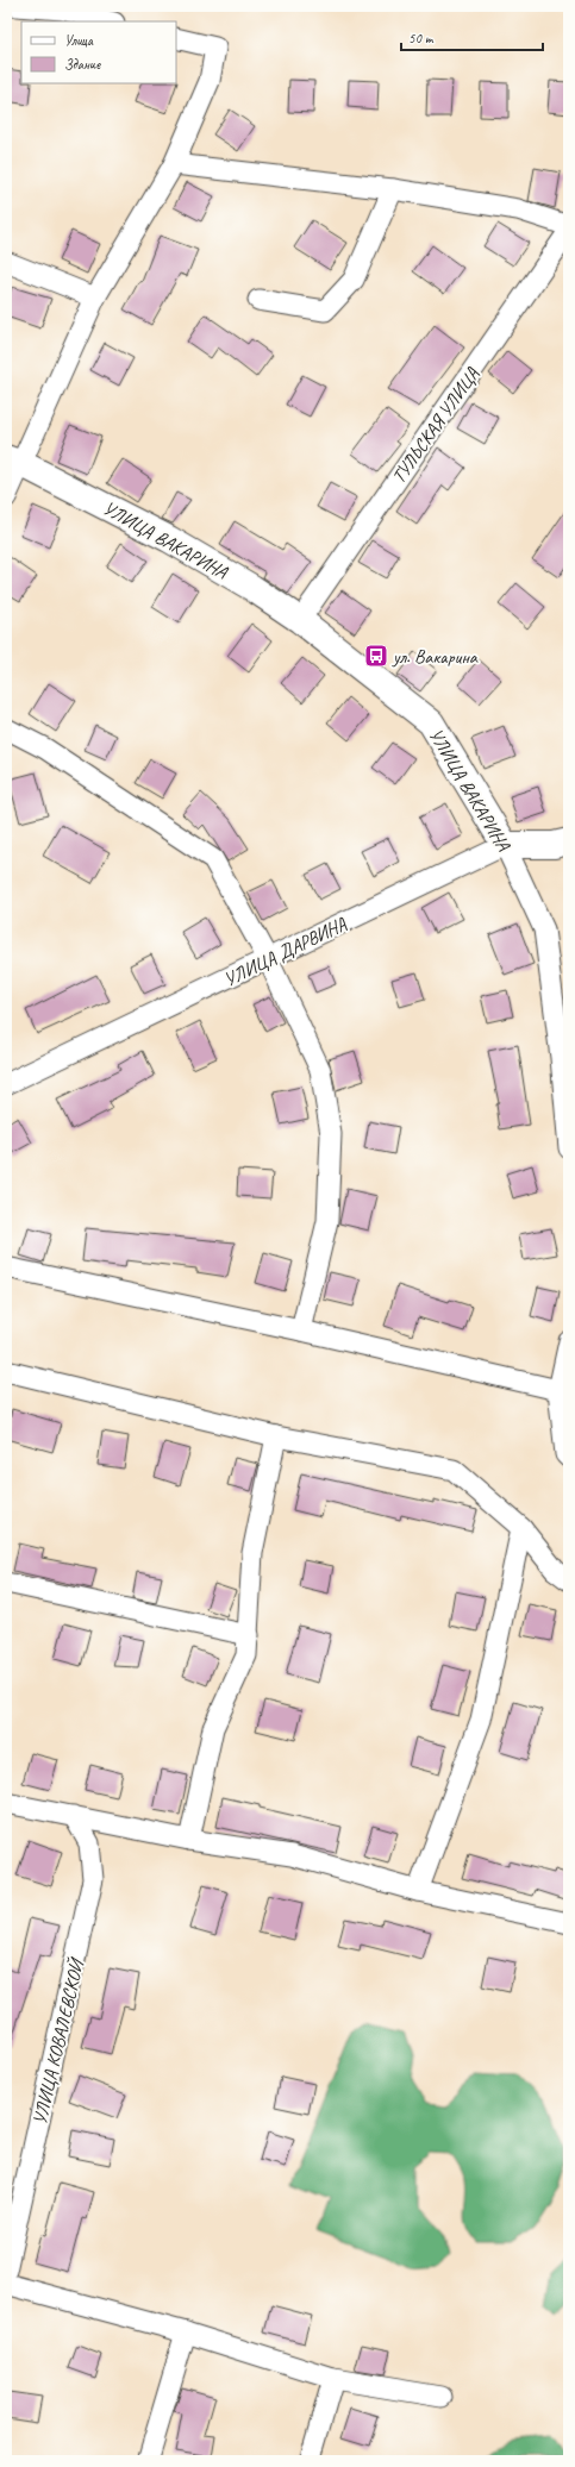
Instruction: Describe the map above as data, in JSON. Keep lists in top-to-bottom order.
{
  "streets": {
    "street": [
      "ТУЛЬСКАЯ УЛИЦА",
      "УЛИЦА ВАКАРИНА",
      "УЛИЦА ДАРВИНА",
      "УЛИЦА КОВАЛЕВСКОЙ"
    ]
  },
  "crossings": [
    ["ТУЛЬСКАЯ УЛИЦА", "УЛИЦА ВАКАРИНА"],
    ["УЛИЦА ВАКАРИНА", "УЛИЦА ДАРВИНА"]
  ],
  "places": {
    "bus stop": ["ул. Вакарина"]
  },
  "legend": ["Улица", "Здание"],
  "scale_bar": "50 m"
}
